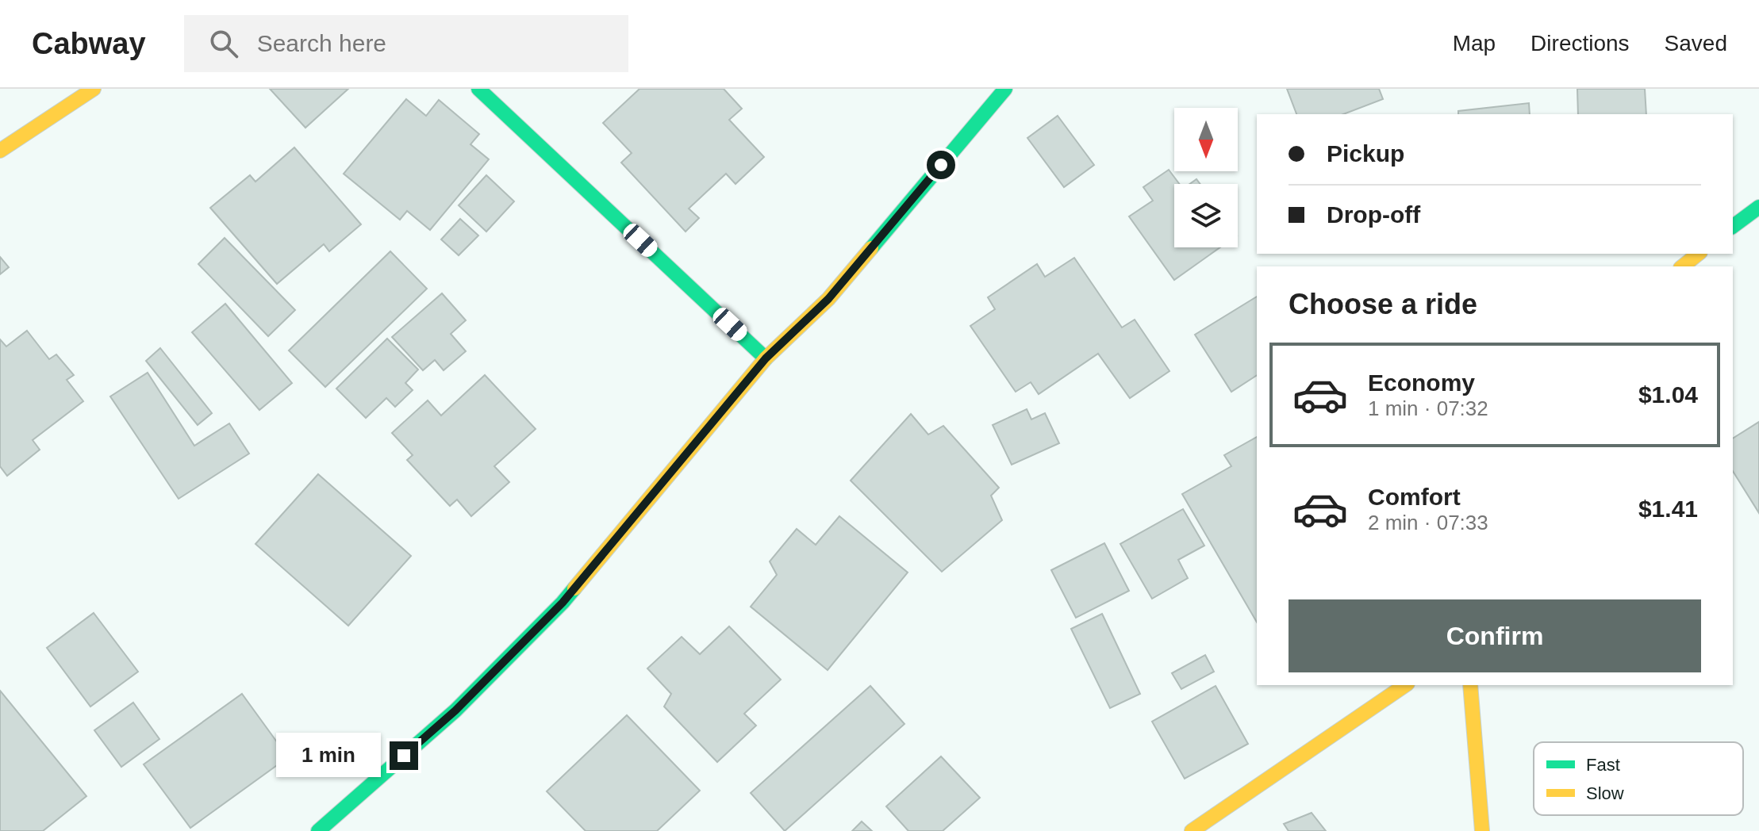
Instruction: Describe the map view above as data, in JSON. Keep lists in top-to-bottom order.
{
  "legend": ["Fast", "Slow"],
  "north": "bottom",
  "page": {
    "header": "Cabway",
    "search": "Search here",
    "nav": ["Map", "Directions", "Saved"],
    "banner": ["Pickup", "Drop-off"],
    "heading": "Choose a ride",
    "list": [
      {
        "name": "Economy",
        "note": "1 min · 07:32",
        "value": "$1.04"
      },
      {
        "name": "Comfort",
        "note": "2 min · 07:33",
        "value": "$1.41"
      }
    ],
    "buttons": "Confirm",
    "bubble": "1 min"
  }
}
